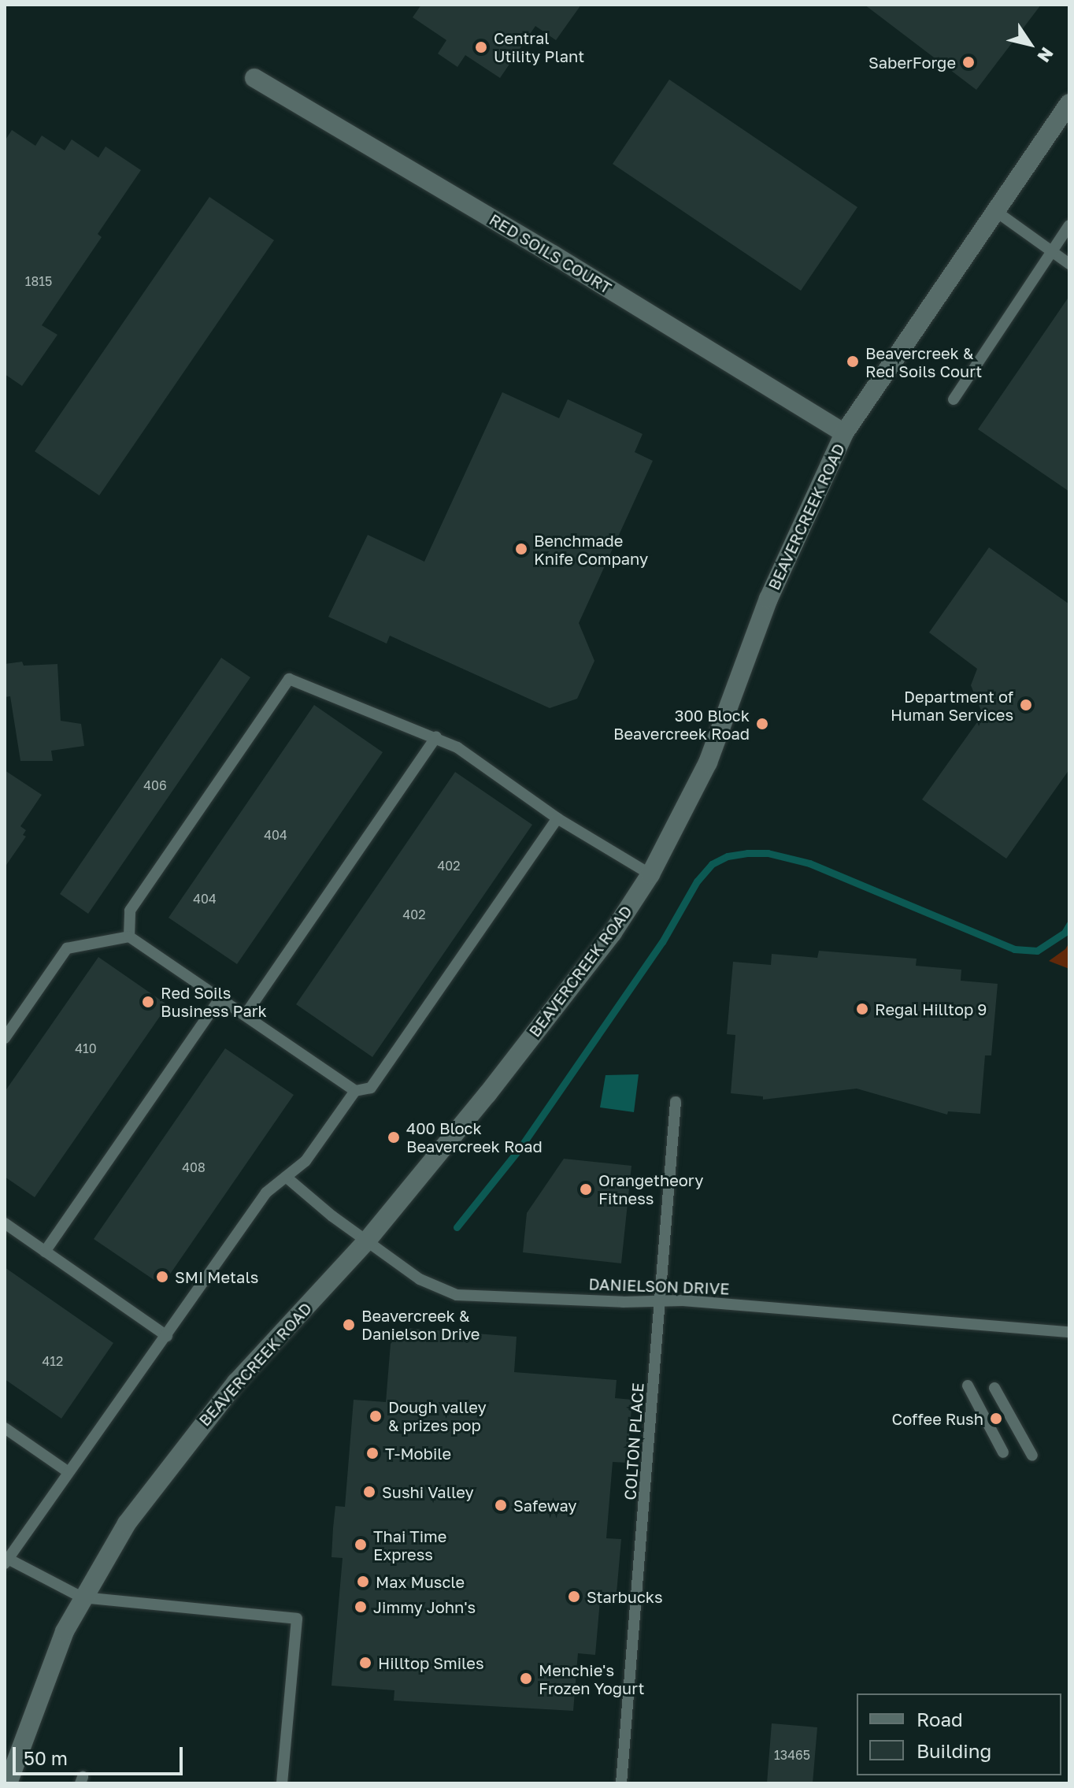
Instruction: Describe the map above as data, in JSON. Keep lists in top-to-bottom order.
{
  "streets": {
    "main road": ["RED SOILS COURT", "BEAVERCREEK ROAD"],
    "lane": ["DANIELSON DRIVE", "COLTON PLACE"]
  },
  "crossings": [
    ["RED SOILS COURT", "BEAVERCREEK ROAD"],
    ["BEAVERCREEK ROAD", "DANIELSON DRIVE"],
    ["DANIELSON DRIVE", "COLTON PLACE"]
  ],
  "places": [
    "Central Utility Plant",
    "SaberForge",
    "Beavercreek & Red Soils Court",
    "Benchmade Knife Company",
    "Department of Human Services",
    "300 Block Beavercreek Road",
    "Red Soils Business Park",
    "Regal Hilltop 9",
    "400 Block Beavercreek Road",
    "Orangetheory Fitness",
    "SMI Metals",
    "Beavercreek & Danielson Drive",
    "Dough valley & prizes pop",
    "Coffee Rush",
    "T-Mobile",
    "Sushi Valley",
    "Safeway",
    "Thai Time Express",
    "Max Muscle",
    "Starbucks",
    "Jimmy John's",
    "Hilltop Smiles",
    "Menchie's Frozen Yogurt"
  ],
  "house_numbers": [
    "1815",
    "406",
    "404",
    "402",
    "404",
    "402",
    "410",
    "408",
    "412",
    "13465"
  ],
  "legend": ["Road", "Building"],
  "scale_bar": "50 m",
  "north": "bottom right"
}
